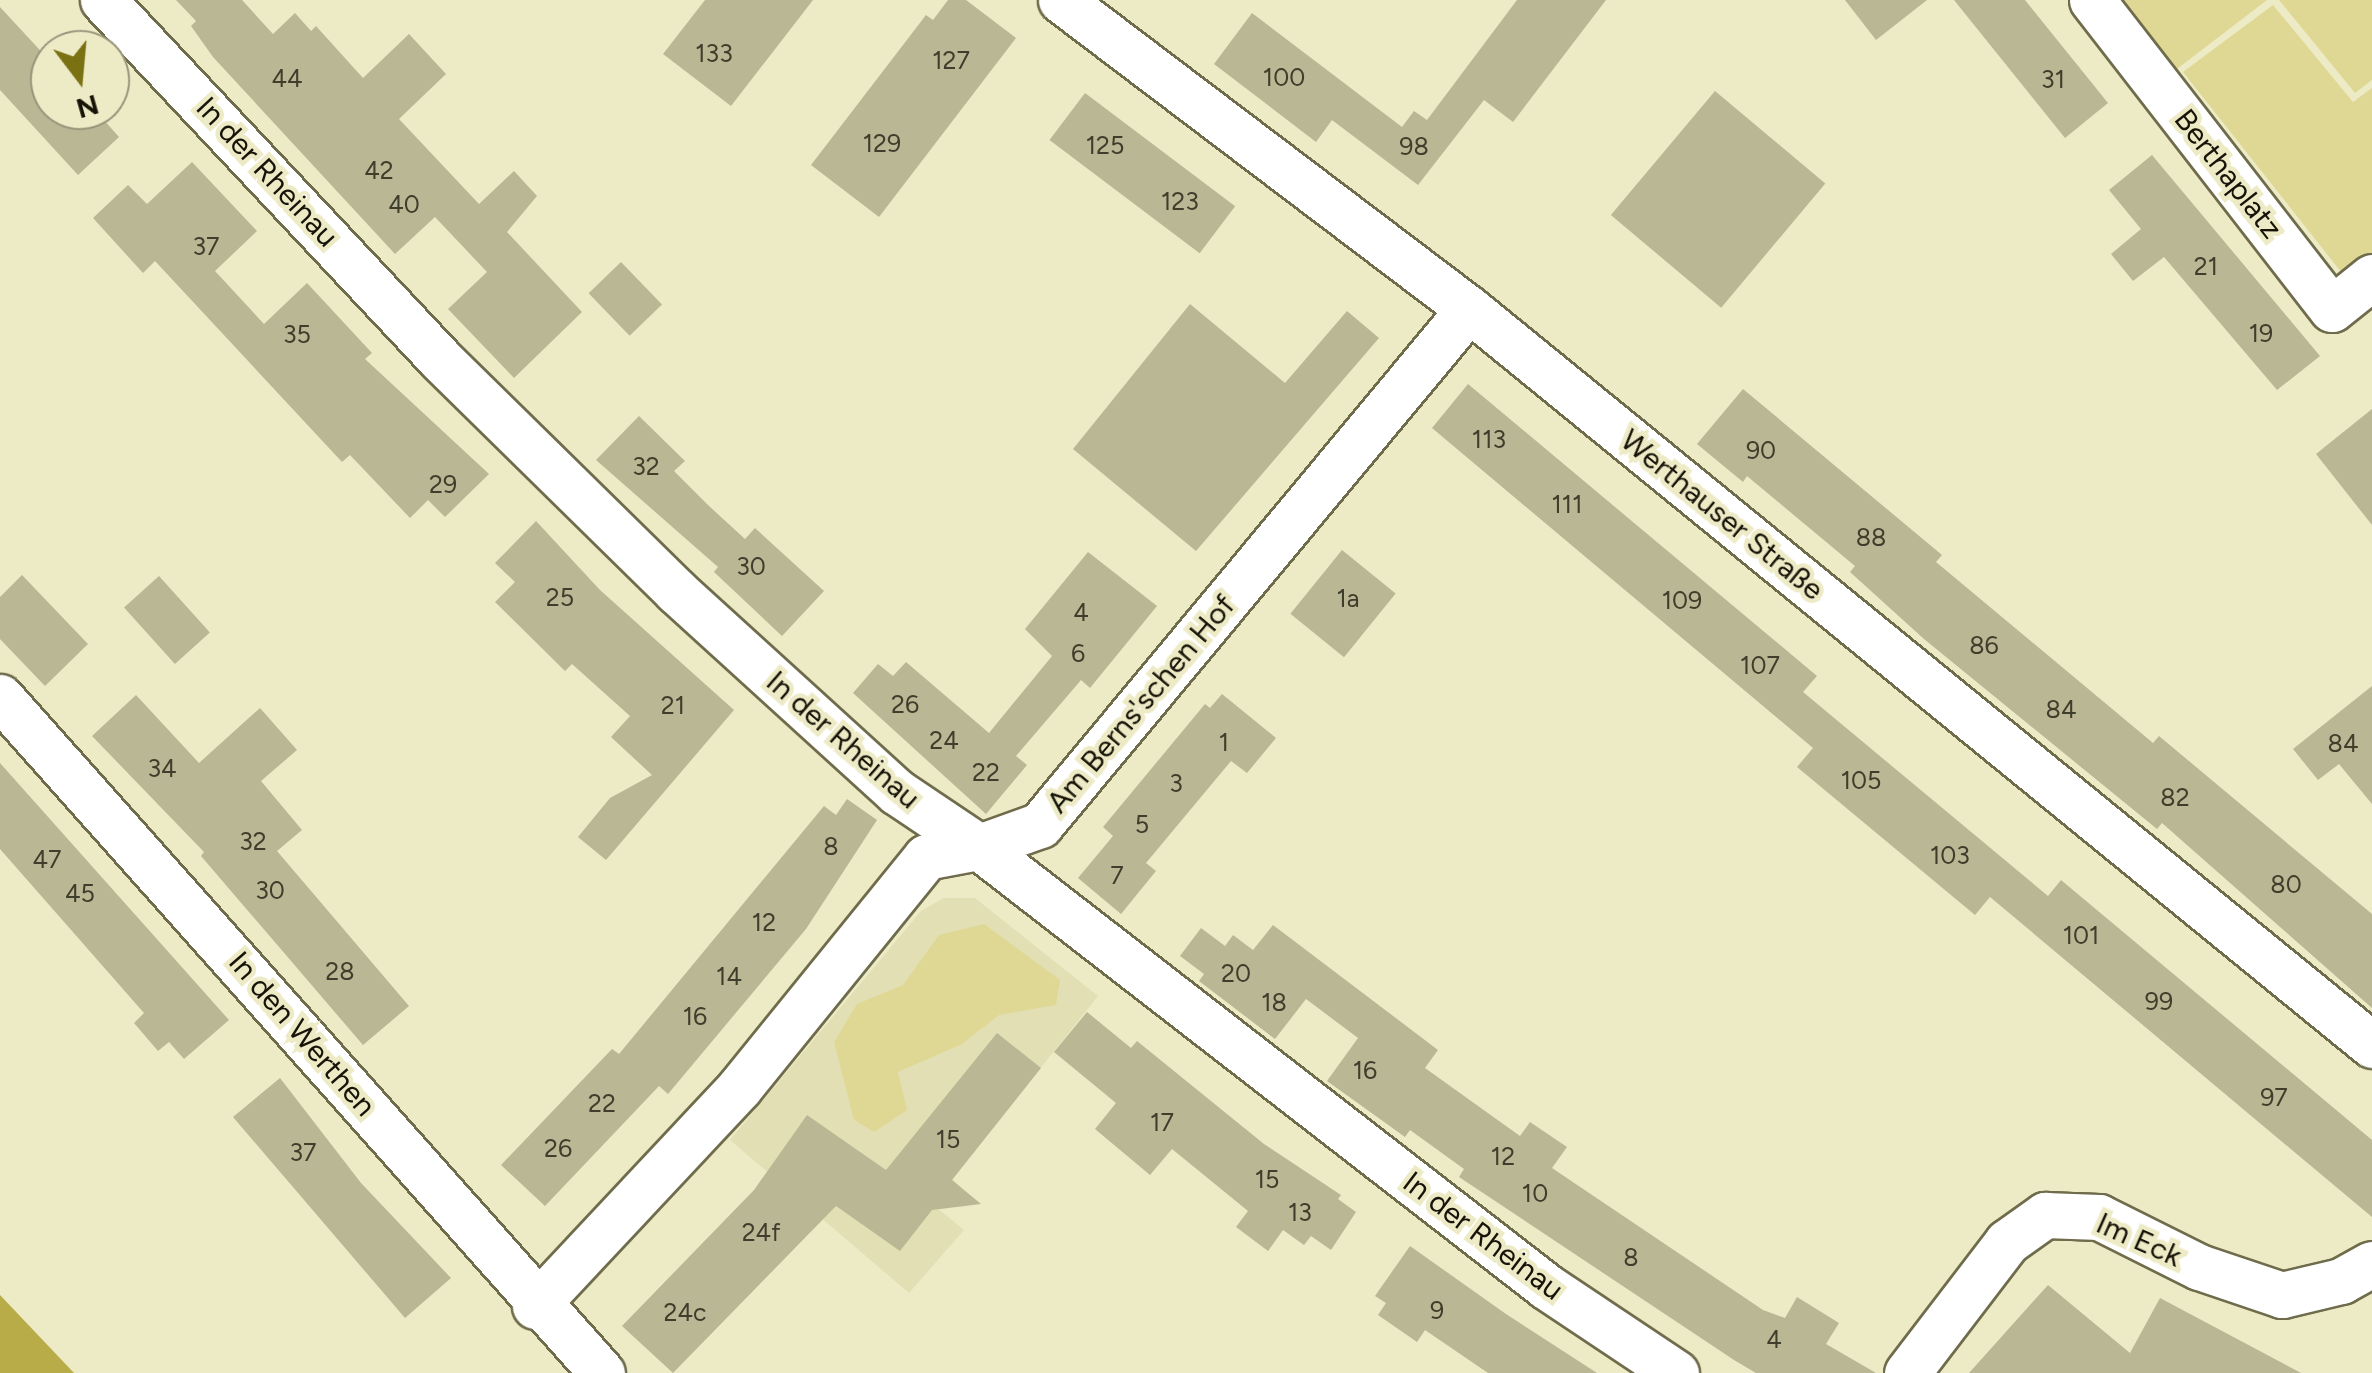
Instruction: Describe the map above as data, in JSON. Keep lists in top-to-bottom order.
{
  "streets": {
    "street": [
      "In der Rheinau",
      "Berthaplatz",
      "Werthauser Straße",
      "Am Berns'schen Hof",
      "In den Werthen",
      "Im Eck"
    ]
  },
  "crossings": [
    ["In der Rheinau", "Am Berns'schen Hof"],
    ["Werthauser Straße", "Am Berns'schen Hof"],
    ["Am Berns'schen Hof", "In den Werthen"]
  ],
  "house_numbers": [
    "133",
    "127",
    "100",
    "44",
    "31",
    "129",
    "125",
    "98",
    "42",
    "123",
    "40",
    "37",
    "21",
    "19",
    "35",
    "113",
    "90",
    "32",
    "29",
    "111",
    "88",
    "30",
    "25",
    "1a",
    "109",
    "4",
    "86",
    "6",
    "107",
    "26",
    "21",
    "84",
    "24",
    "1",
    "84",
    "34",
    "22",
    "105",
    "3",
    "82",
    "5",
    "32",
    "8",
    "103",
    "47",
    "7",
    "80",
    "30",
    "45",
    "12",
    "101",
    "28",
    "20",
    "14",
    "99",
    "18",
    "16",
    "16",
    "97",
    "22",
    "17",
    "15",
    "26",
    "37",
    "12",
    "15",
    "10",
    "13",
    "24f",
    "8",
    "9",
    "24c",
    "4"
  ],
  "north": "bottom"
}
